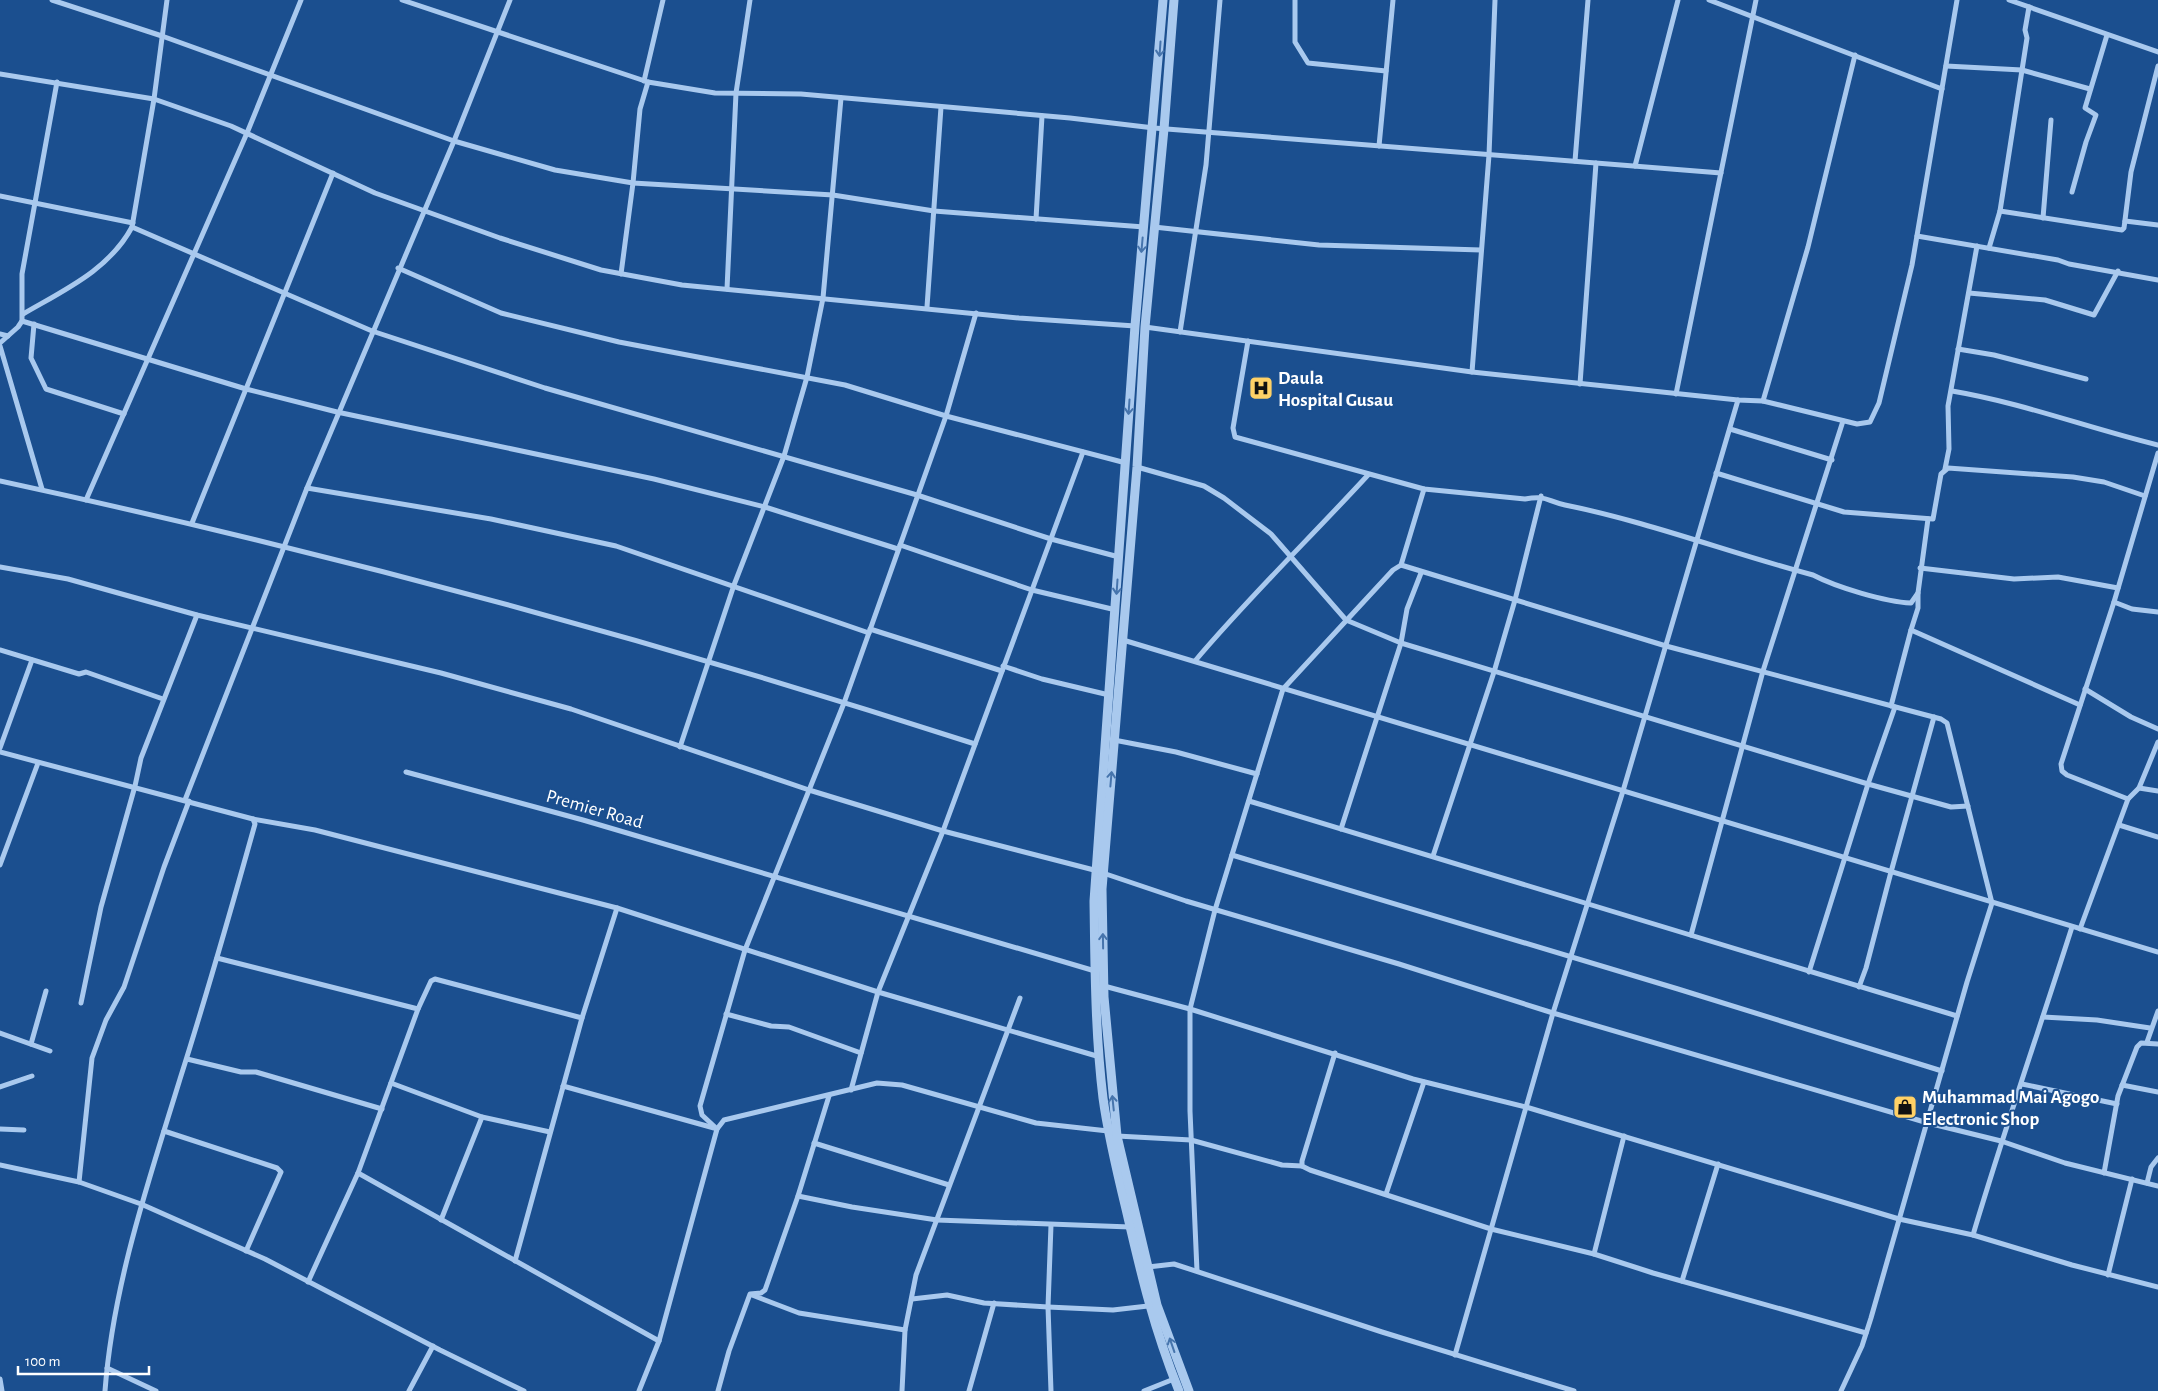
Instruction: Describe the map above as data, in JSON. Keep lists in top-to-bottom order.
{
  "streets": {
    "street": ["Premier Road"]
  },
  "places": {
    "hospital": ["Daula Hospital Gusau"],
    "shop": ["Muhammad Mai Agogo Electronic Shop"]
  },
  "scale_bar": "100 m"
}
